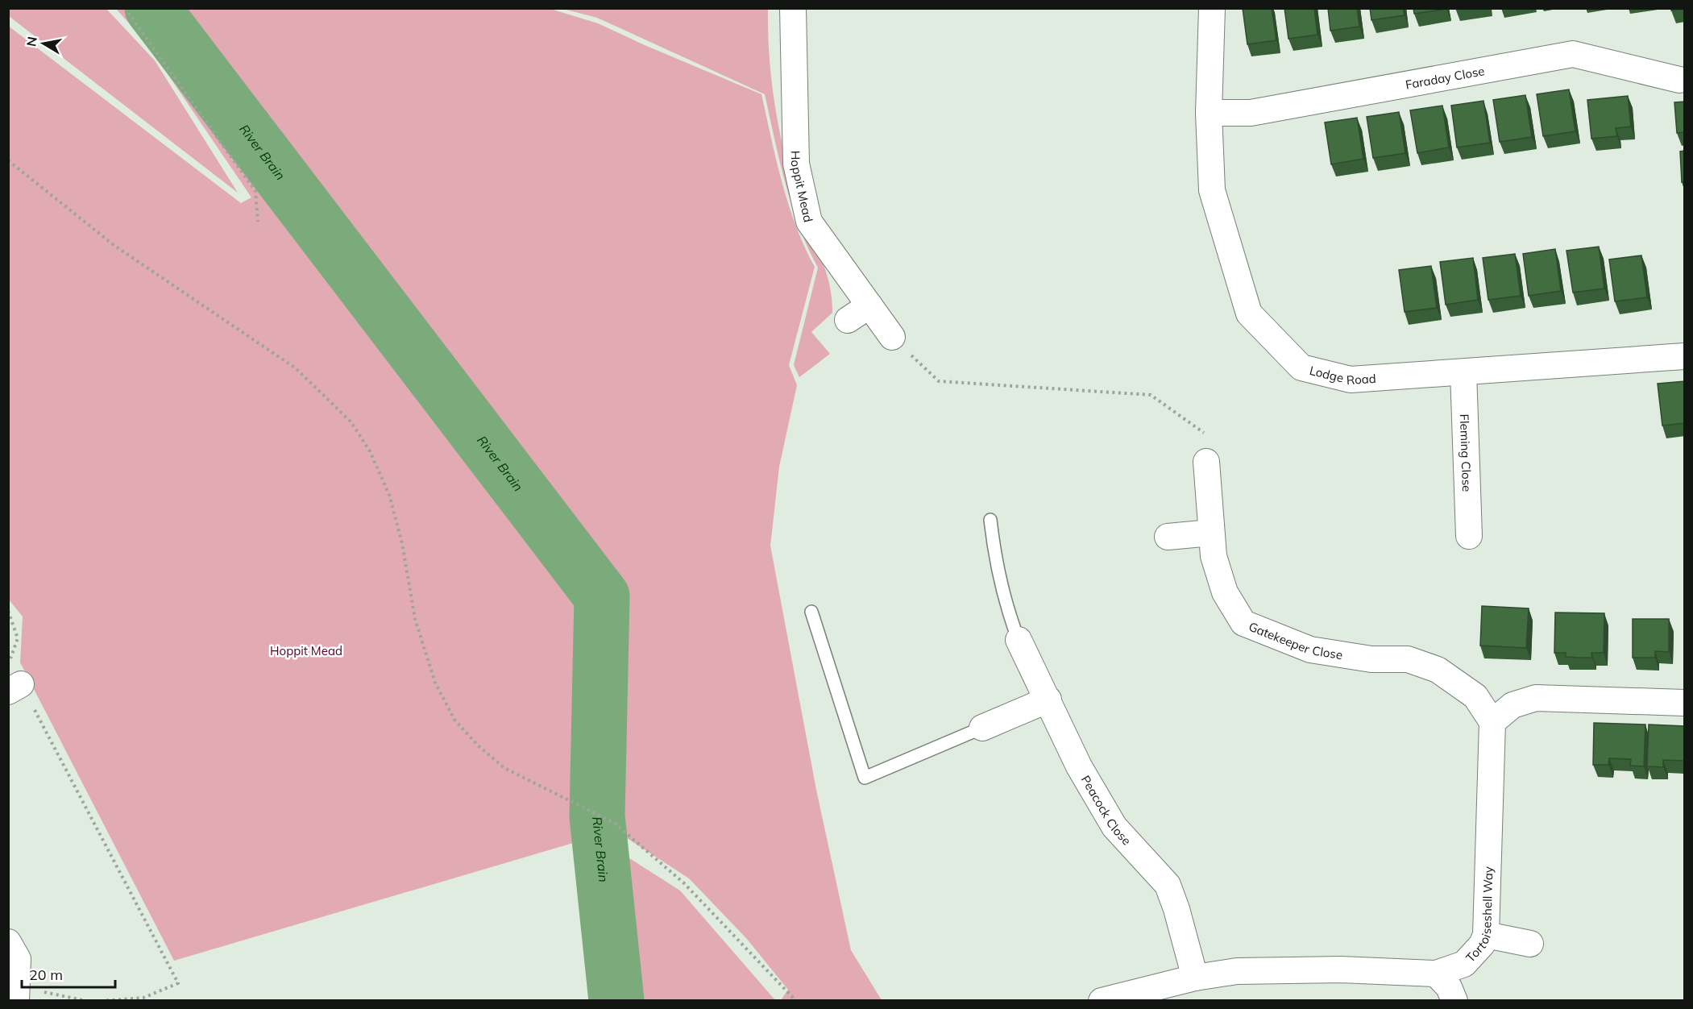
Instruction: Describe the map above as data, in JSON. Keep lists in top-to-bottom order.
{
  "streets": {
    "street": [
      "Faraday Close",
      "Hoppit Mead",
      "Lodge Road",
      "Fleming Close",
      "Gatekeeper Close",
      "Peacock Close",
      "Tortoiseshell Way"
    ]
  },
  "crossings": [
    ["Faraday Close", "Lodge Road"],
    ["Lodge Road", "Fleming Close"],
    ["Gatekeeper Close", "Tortoiseshell Way"],
    ["Peacock Close", "Tortoiseshell Way"]
  ],
  "water": ["River Brain"],
  "parks": ["Hoppit Mead"],
  "scale_bar": "20 m",
  "north": "left"
}
